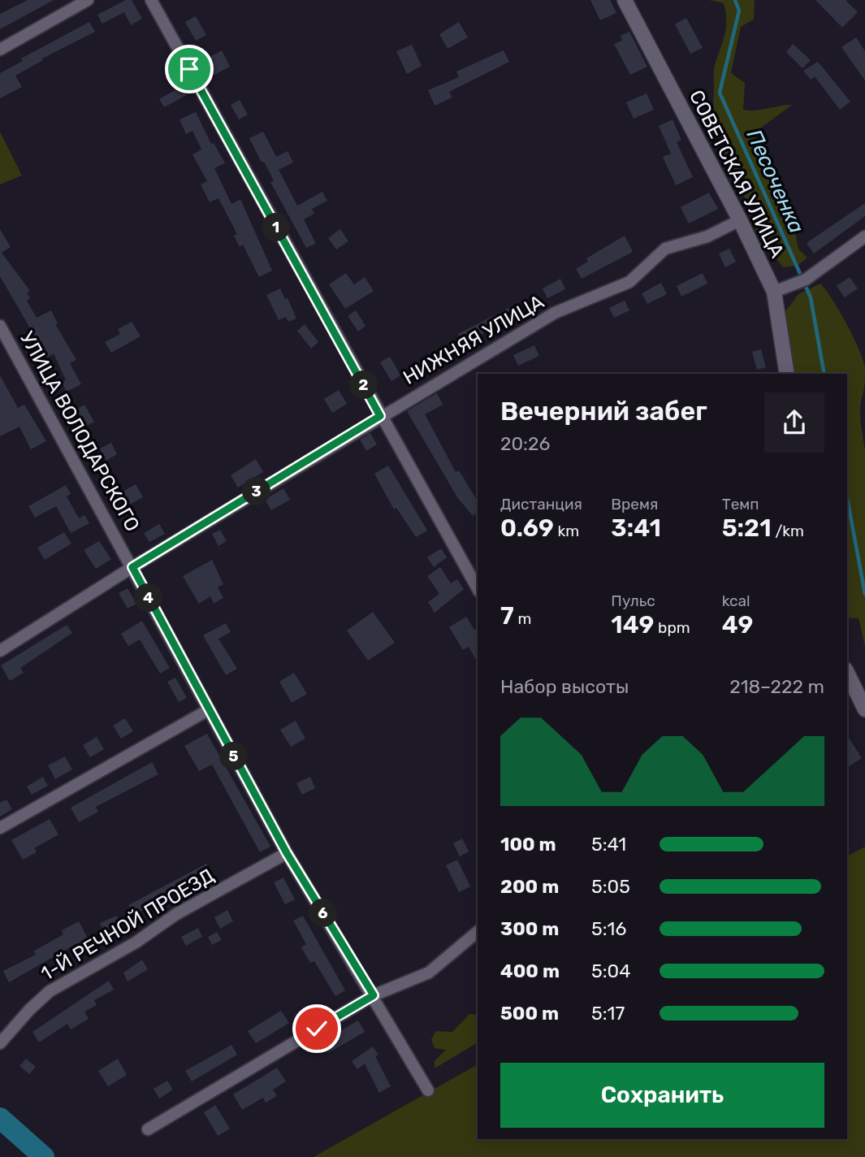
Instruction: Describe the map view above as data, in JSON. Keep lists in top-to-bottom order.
{
  "streets": {
    "street": [
      "СОВЕТСКАЯ УЛИЦА",
      "НИЖНЯЯ УЛИЦА",
      "УЛИЦА ВОЛОДАРСКОГО",
      "1-Й РЕЧНОЙ ПРОЕЗД"
    ]
  },
  "crossings": [
    ["СОВЕТСКАЯ УЛИЦА", "НИЖНЯЯ УЛИЦА"],
    ["НИЖНЯЯ УЛИЦА", "УЛИЦА ВОЛОДАРСКОГО"],
    ["УЛИЦА ВОЛОДАРСКОГО", "1-Й РЕЧНОЙ ПРОЕЗД"]
  ],
  "water": ["Песоченка"],
  "page": {
    "pins": [
      "1",
      "2",
      "3",
      "4",
      "5",
      "6"
    ],
    "heading": ["Вечерний забег", "20:26"],
    "stats": [
      ["Дистанция", "0.69 km"],
      ["Время", "3:41"],
      ["Темп", "5:21 /km"],
      ["7 m"],
      ["Пульс", "149 bpm"],
      ["kcal", "49"]
    ],
    "chart": ["Набор высоты", "218–222 m"],
    "list": [
      {
        "name": "100 m",
        "note": "5:41"
      },
      {
        "name": "200 m",
        "note": "5:05"
      },
      {
        "name": "300 m",
        "note": "5:16"
      },
      {
        "name": "400 m",
        "note": "5:04"
      },
      {
        "name": "500 m",
        "note": "5:17"
      }
    ],
    "buttons": "Сохранить"
  }
}
